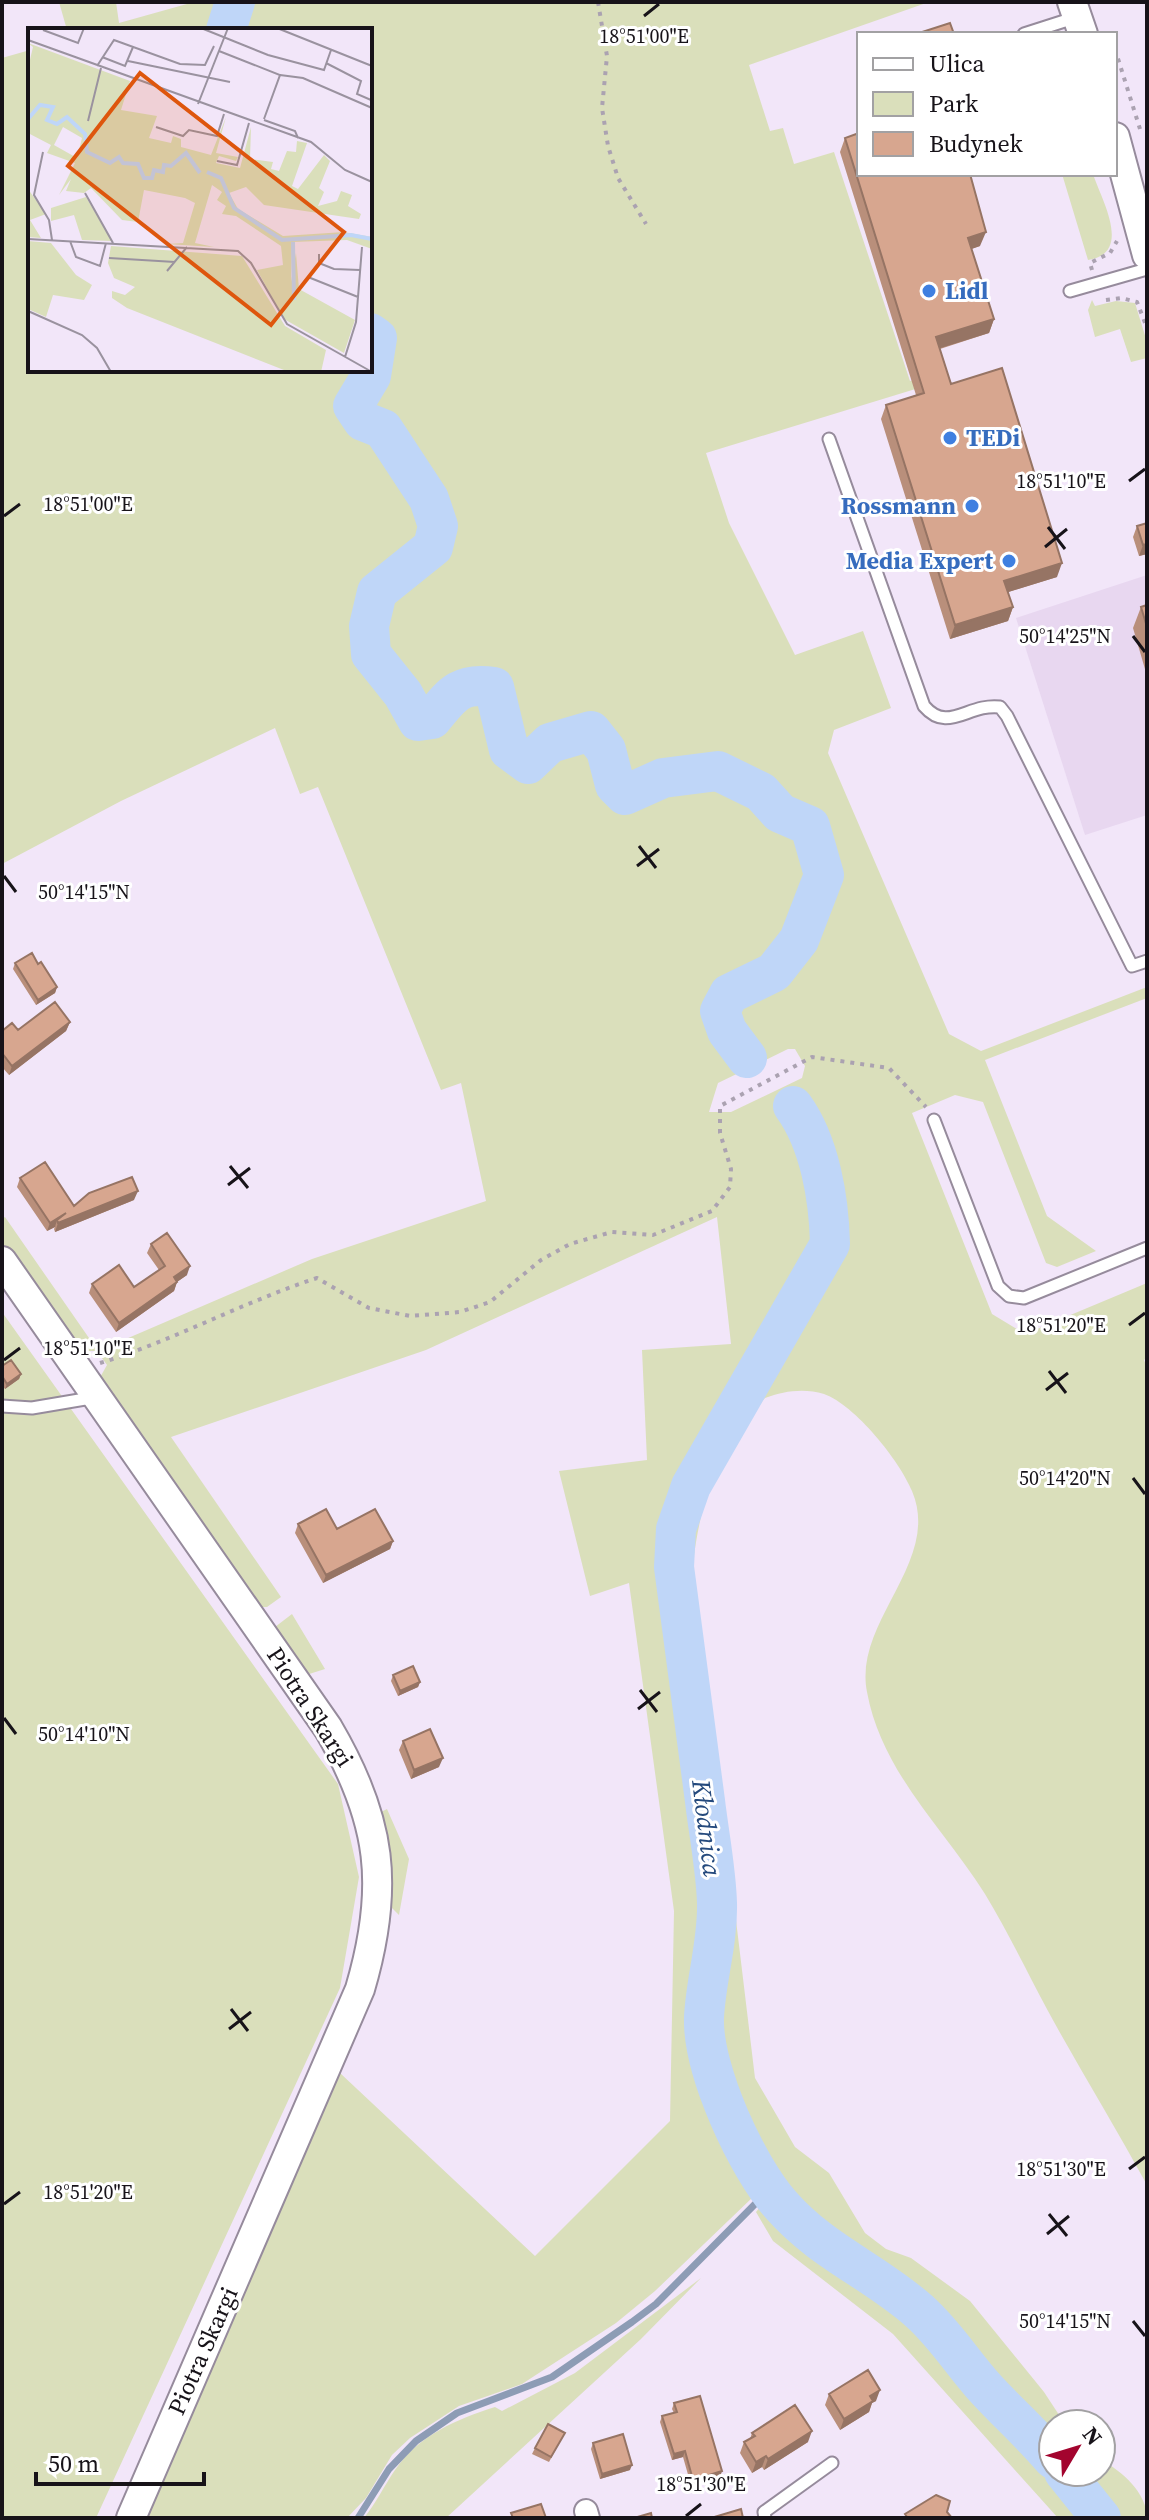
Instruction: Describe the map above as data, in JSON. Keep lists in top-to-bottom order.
{
  "streets": {
    "street": ["Piotra Skargi"]
  },
  "water": ["Kłodnica"],
  "places": [
    "Lidl",
    "TEDi",
    "Rossmann",
    "Media Expert"
  ],
  "legend": ["Ulica", "Park", "Budynek"],
  "scale_bar": "50 m",
  "north": "top right",
  "coordinates": [
    "18°51'00\"E",
    "18°51'10\"E",
    "50°14'25\"N",
    "50°14'15\"N",
    "18°51'20\"E",
    "50°14'20\"N",
    "50°14'10\"N",
    "18°51'30\"E"
  ]
}
